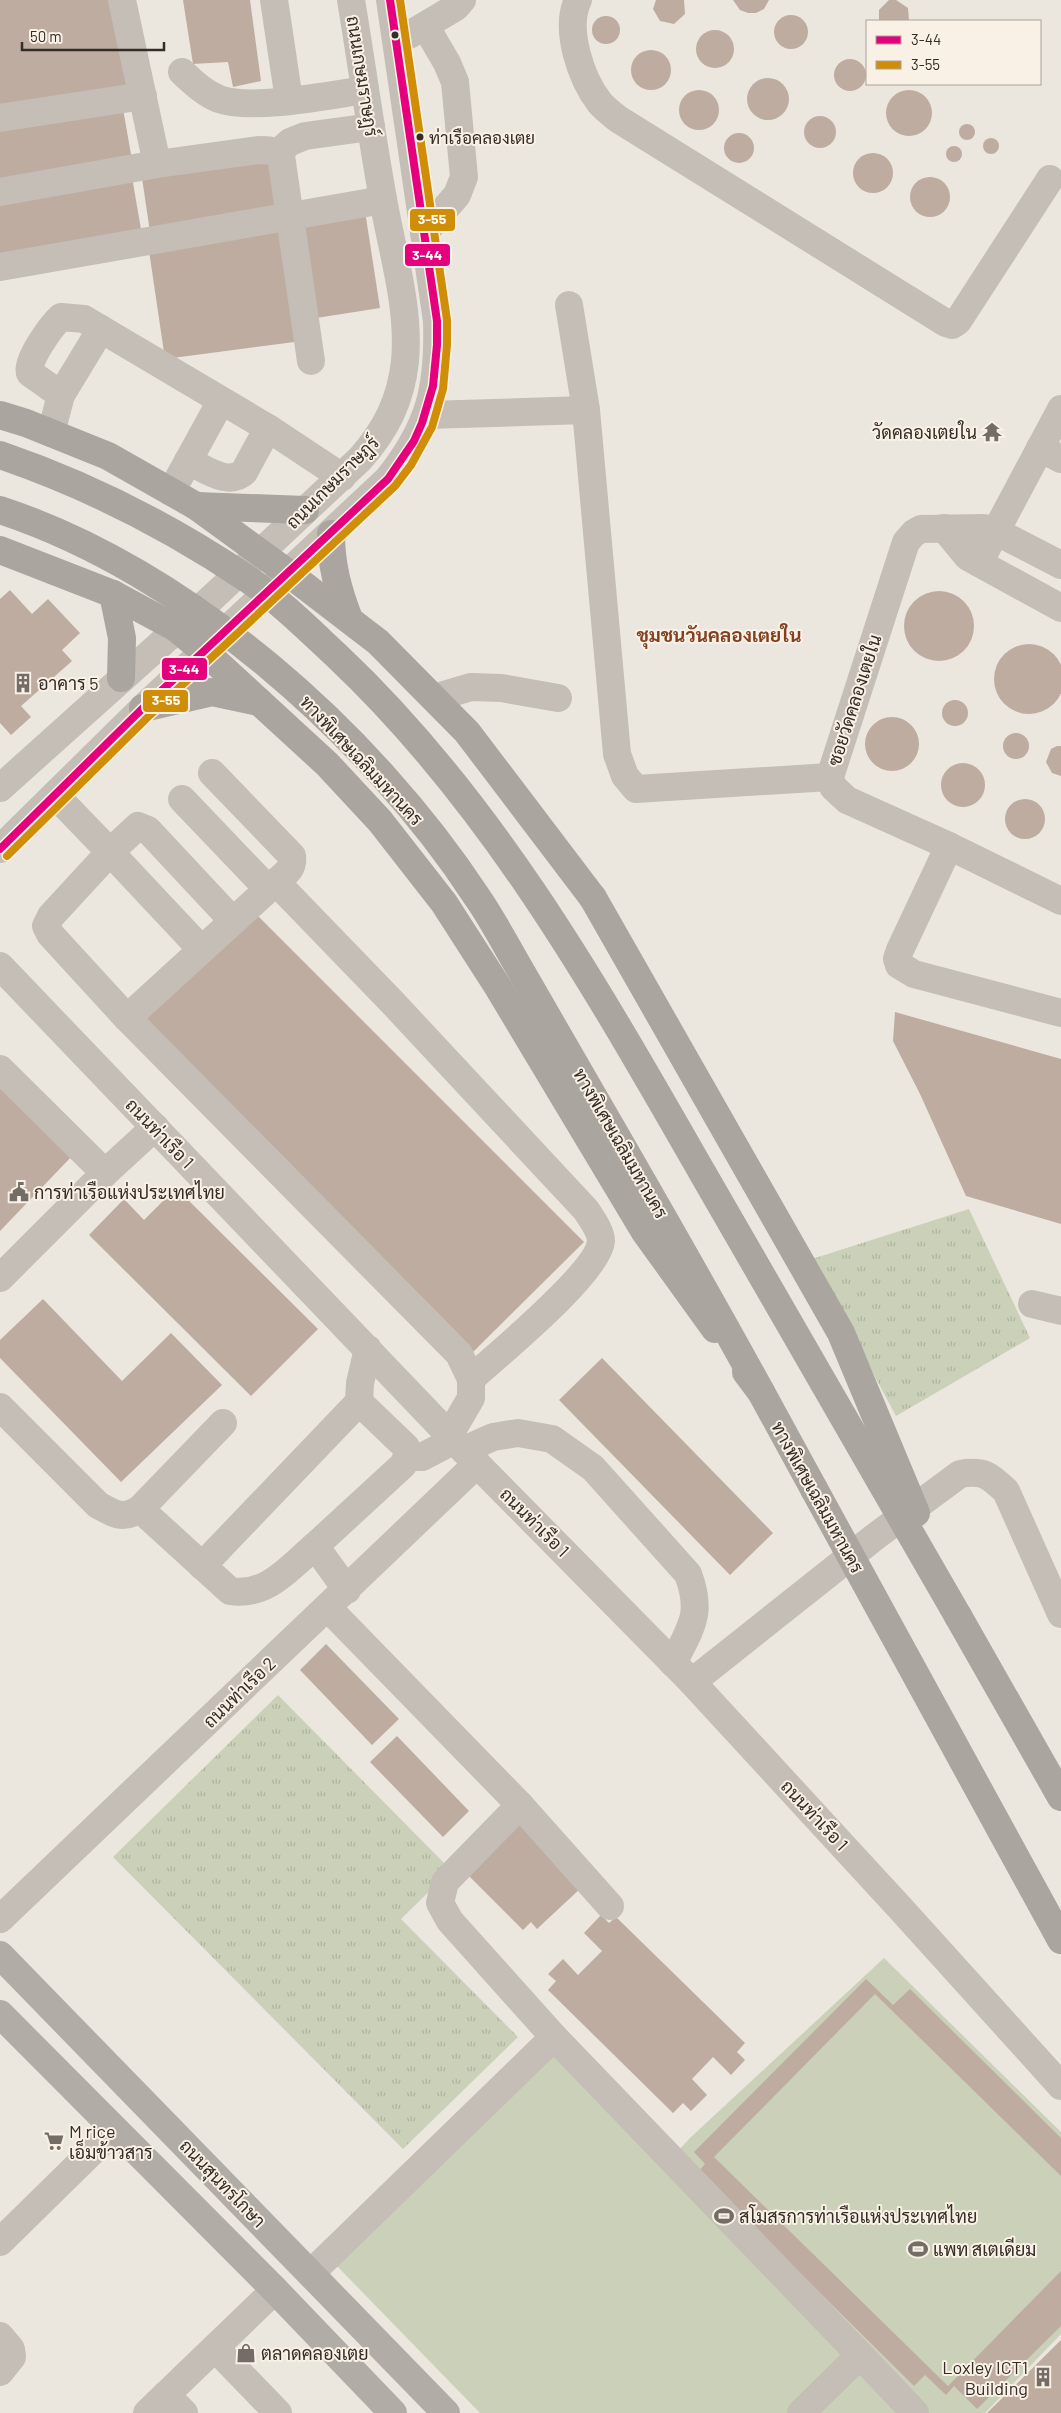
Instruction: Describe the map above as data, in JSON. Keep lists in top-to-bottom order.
{
  "streets": {
    "highway": ["ทางพิเศษเฉลิมมหานคร"],
    "main road": ["ถนนสุนทรโกษา"],
    "street": [
      "ถนนเกษมราษฎร์",
      "ซอยวัดคลองเตยใน",
      "ถนนท่าเรือ 1",
      "ถนนท่าเรือ 2"
    ]
  },
  "crossings": [
    ["ถนนท่าเรือ 1", "ถนนท่าเรือ 2"]
  ],
  "districts": ["ชุมชนวันคลองเตยใน"],
  "places": {
    "other": ["ท่าเรือคลองเตย"],
    "temple": ["วัดคลองเตยใน"],
    "building": ["อาคาร 5", "Loxley ICT1 Building"],
    "public building": ["การท่าเรือแห่งประเทศไทย"],
    "supermarket": ["M rice เอ็มข้าวสาร"],
    "sports": ["สโมสรการท่าเรือแห่งประเทศไทย", "แพท สเตเดียม"],
    "shop": ["ตลาดคลองเตย"]
  },
  "lines": ["transit line 3-44", "transit line 3-55"],
  "legend": ["3-44", "3-55"],
  "scale_bar": "50 m"
}
